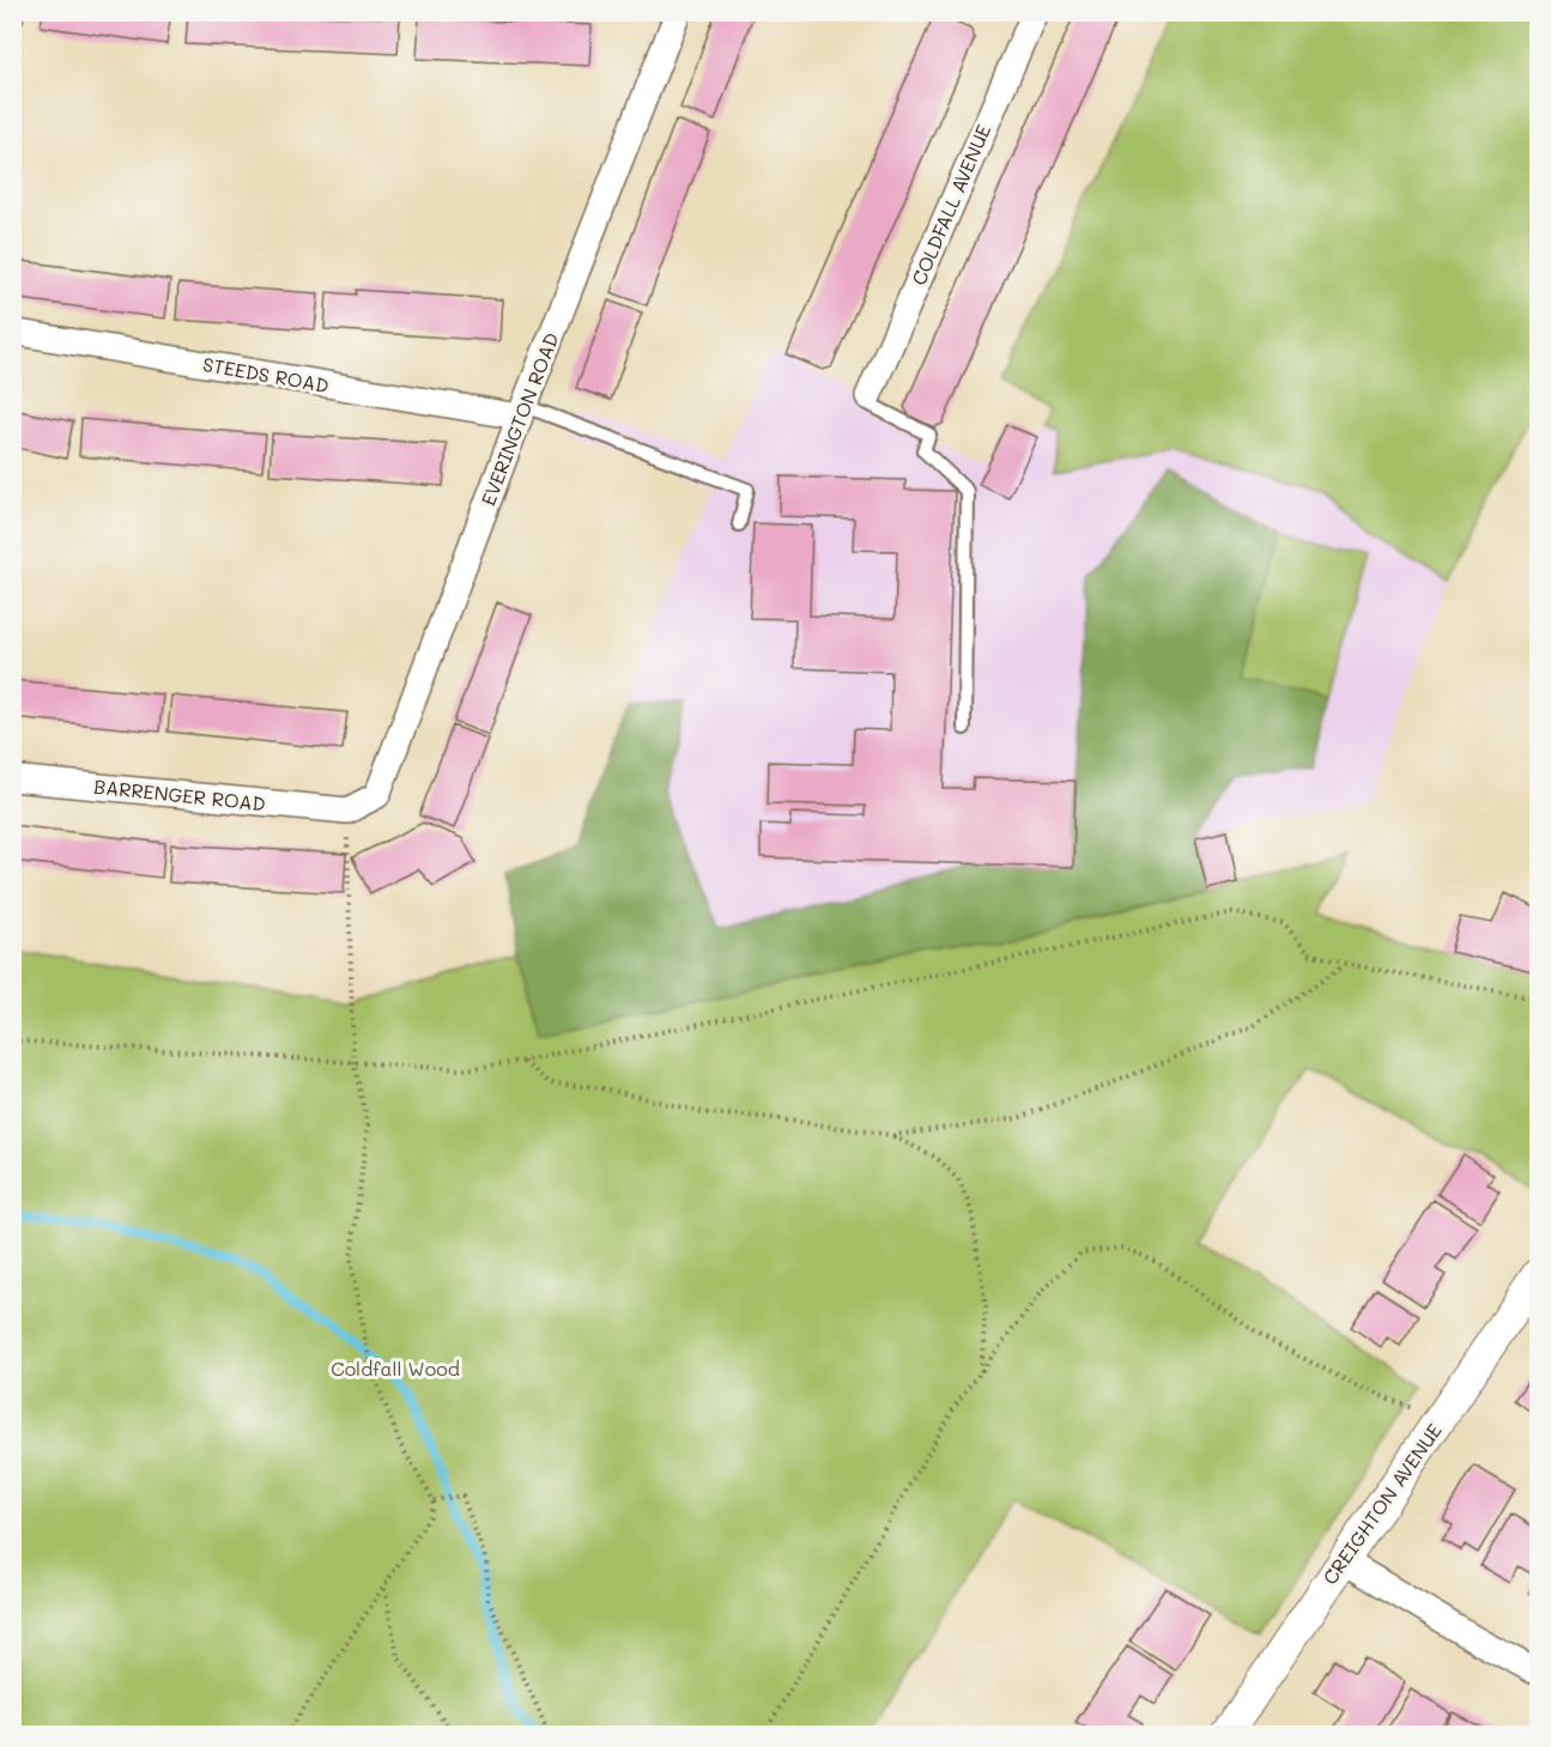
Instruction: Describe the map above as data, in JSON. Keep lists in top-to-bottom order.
{
  "streets": {
    "street": [
      "COLDFALL AVENUE",
      "STEEDS ROAD",
      "EVERINGTON ROAD",
      "BARRENGER ROAD",
      "CREIGHTON AVENUE"
    ]
  },
  "crossings": [
    ["STEEDS ROAD", "EVERINGTON ROAD"],
    ["EVERINGTON ROAD", "BARRENGER ROAD"]
  ],
  "parks": ["Coldfall Wood"]
}
